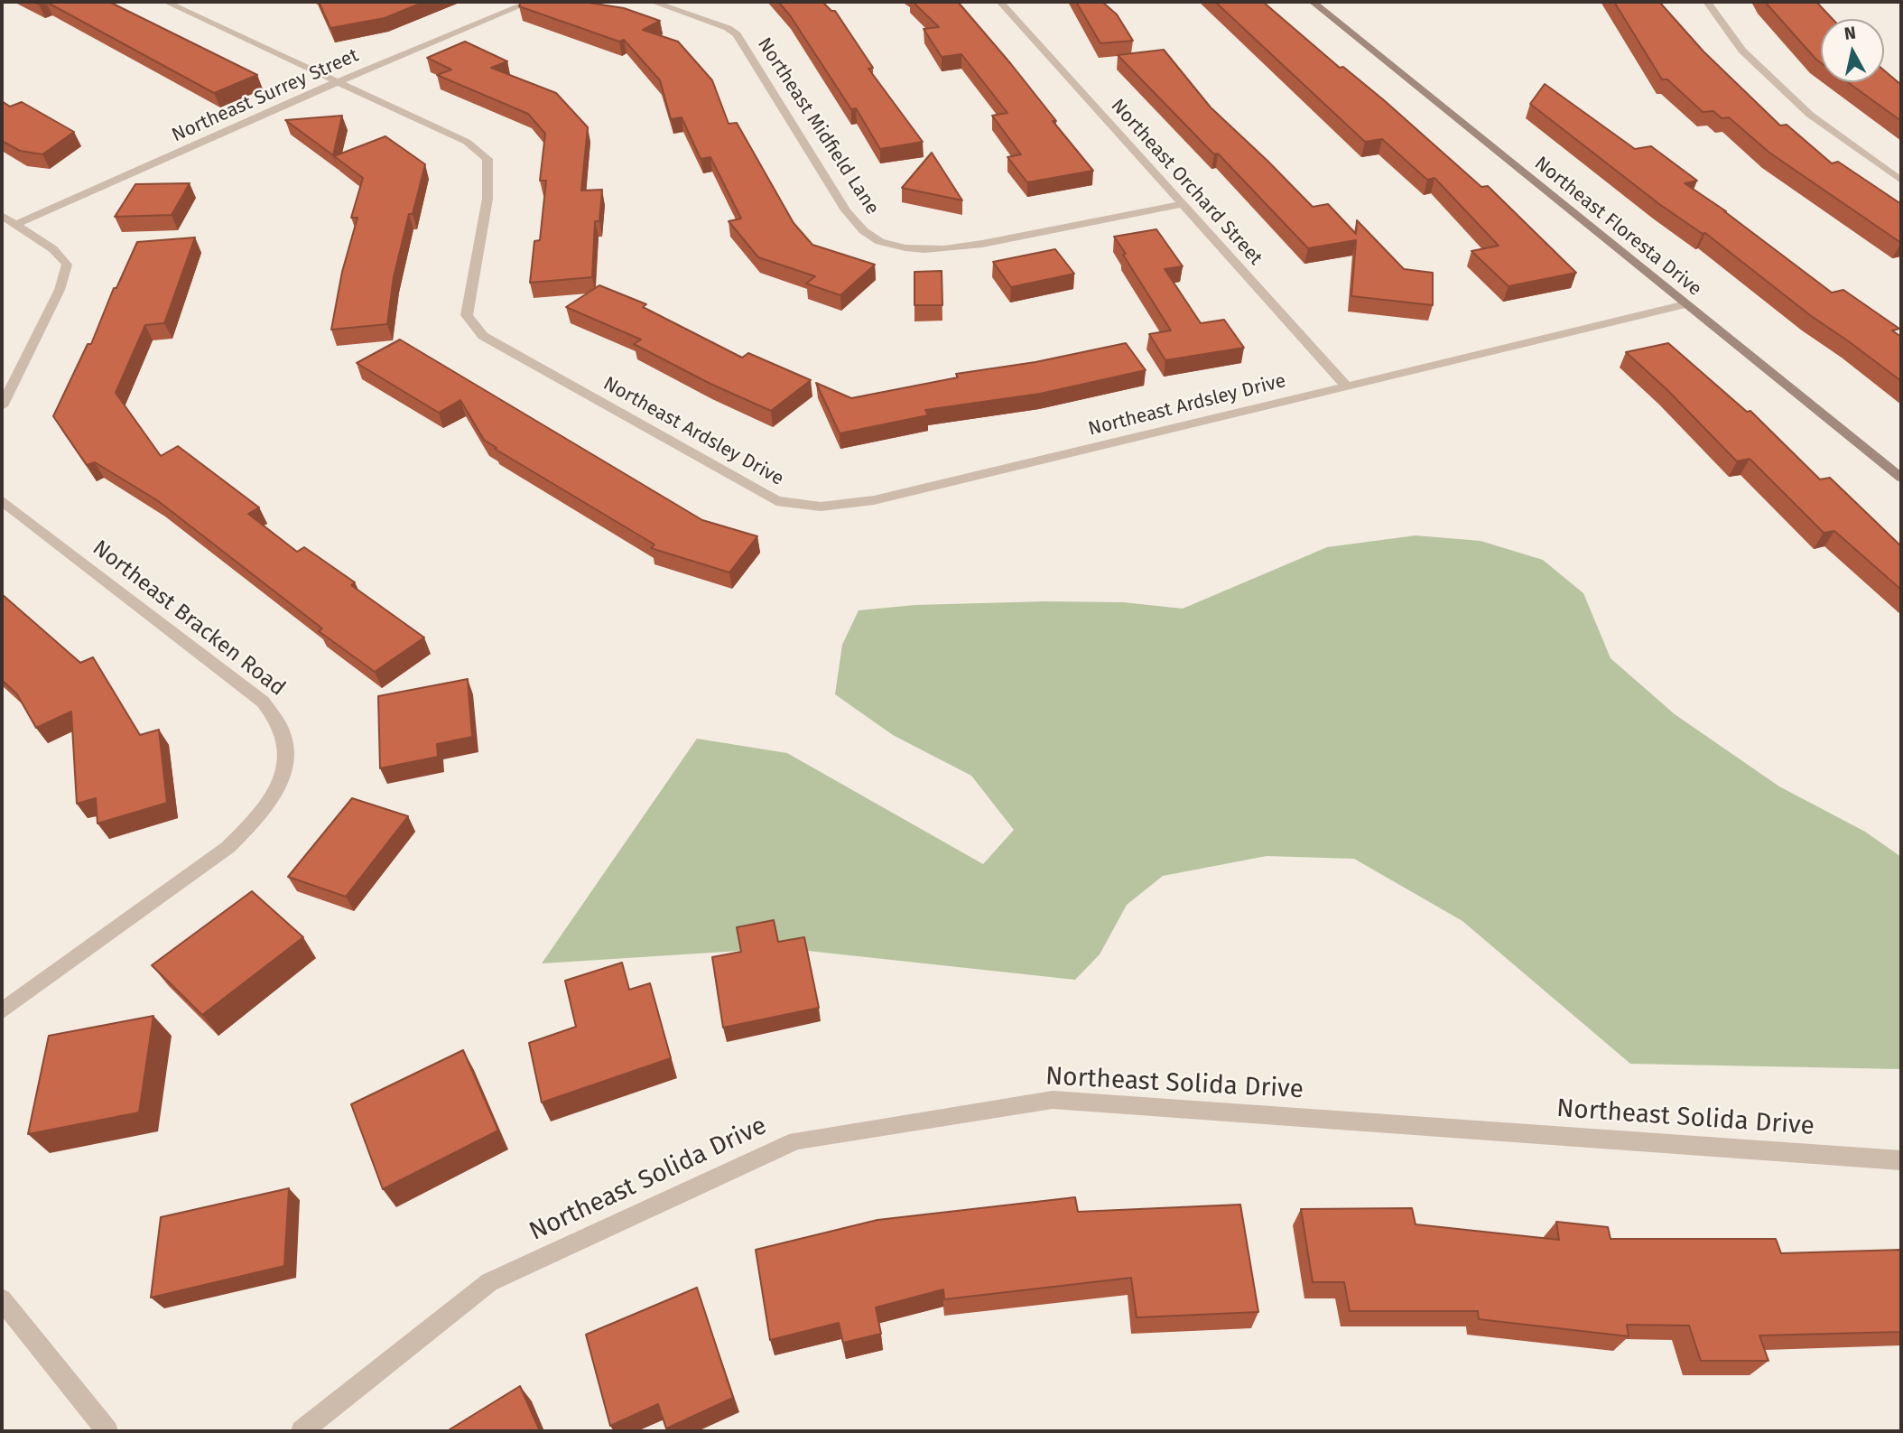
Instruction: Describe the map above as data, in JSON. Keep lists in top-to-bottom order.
{
  "streets": {
    "street": [
      "Northeast Surrey Street",
      "Northeast Midfield Lane",
      "Northeast Orchard Street",
      "Northeast Floresta Drive",
      "Northeast Ardsley Drive",
      "Northeast Bracken Road",
      "Northeast Solida Drive"
    ]
  },
  "crossings": [
    ["Northeast Surrey Street", "Northeast Ardsley Drive"],
    ["Northeast Midfield Lane", "Northeast Orchard Street"],
    ["Northeast Orchard Street", "Northeast Ardsley Drive"],
    ["Northeast Floresta Drive", "Northeast Ardsley Drive"]
  ],
  "north": "top"
}
